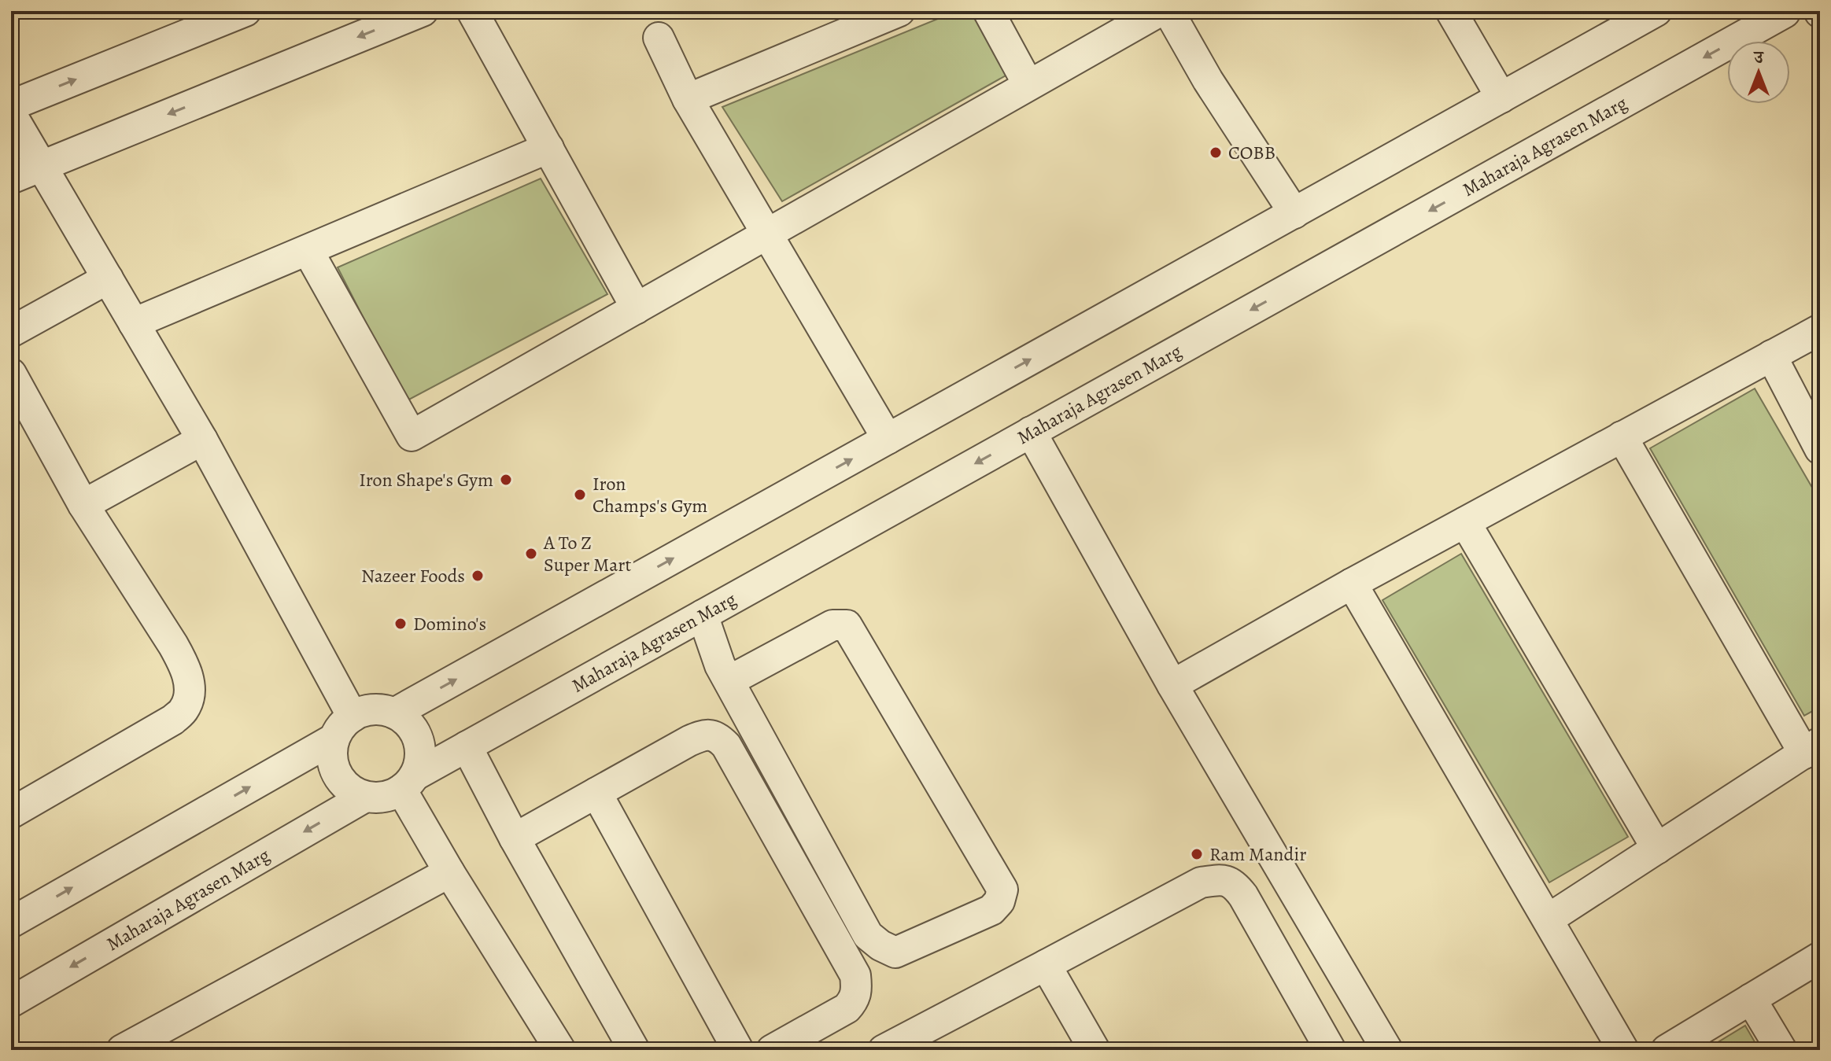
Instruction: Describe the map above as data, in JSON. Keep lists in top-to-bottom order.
{
  "streets": {
    "street": ["Maharaja Agrasen Marg"]
  },
  "places": [
    "COBB",
    "Iron Shape's Gym",
    "Iron Champs's Gym",
    "A To Z Super Mart",
    "Nazeer Foods",
    "Domino's",
    "Ram Mandir"
  ],
  "north": "top"
}
